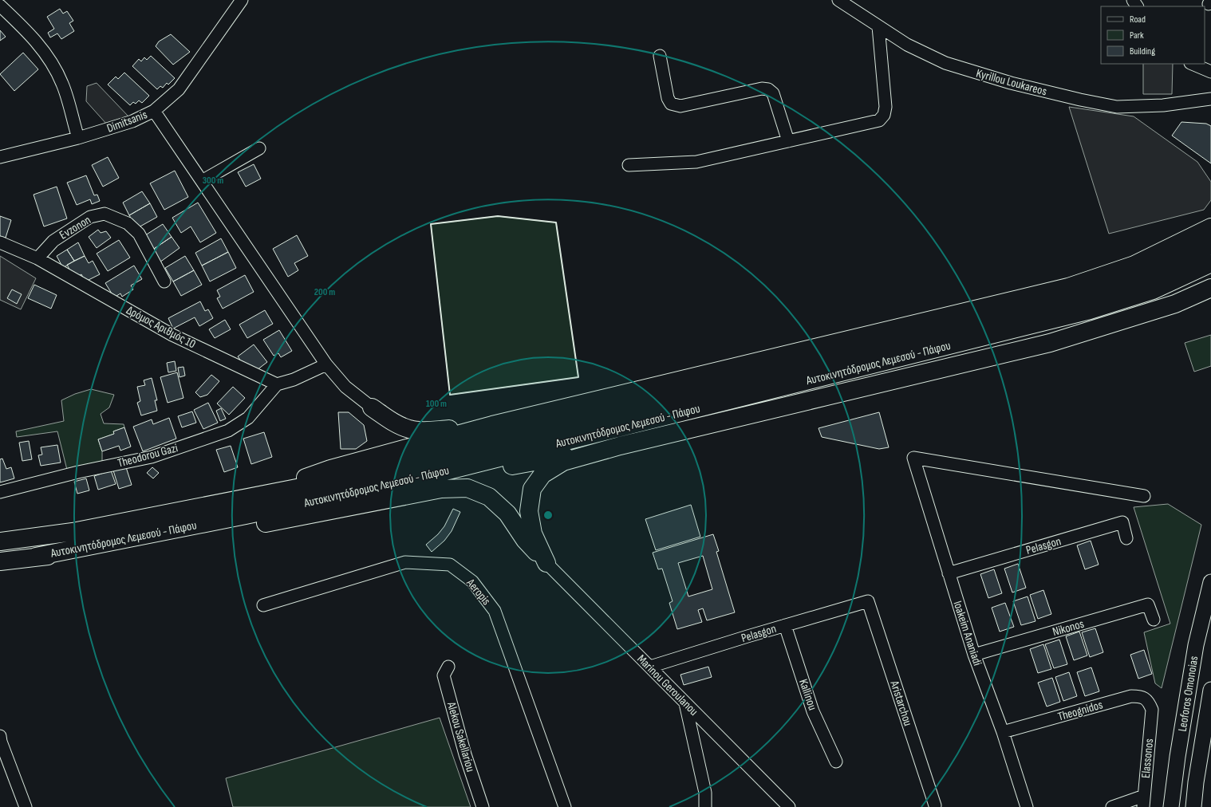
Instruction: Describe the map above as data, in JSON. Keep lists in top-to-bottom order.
{
  "streets": {
    "highway": ["Αυτοκινητόδρομος Λεμεσού - Πάφου"],
    "main road": ["Leoforos Omonoias"],
    "street": [
      "Kyrillou Loukareos",
      "Dimitsanis",
      "Evzonon",
      "Δρόμος Αριθμός 10",
      "Theodorou Gazi",
      "Pelasgon",
      "Aeropis",
      "Nikonos",
      "Ioakeim Ananiadi",
      "Marinou Geroulanou",
      "Kallinou",
      "Aristarchou",
      "Theognidos",
      "Alekou Sakellariou",
      "Elassonos"
    ]
  },
  "crossings": [
    ["Evzonon", "Δρόμος Αριθμός 10"],
    ["Δρόμος Αριθμός 10", "Theodorou Gazi"],
    ["Pelasgon", "Ioakeim Ananiadi"],
    ["Pelasgon", "Marinou Geroulanou"],
    ["Pelasgon", "Kallinou"],
    ["Pelasgon", "Aristarchou"],
    ["Nikonos", "Ioakeim Ananiadi"],
    ["Ioakeim Ananiadi", "Theognidos"],
    ["Theognidos", "Elassonos"]
  ],
  "legend": ["Road", "Park", "Building"],
  "rings": ["300 m", "200 m", "100 m"]
}
